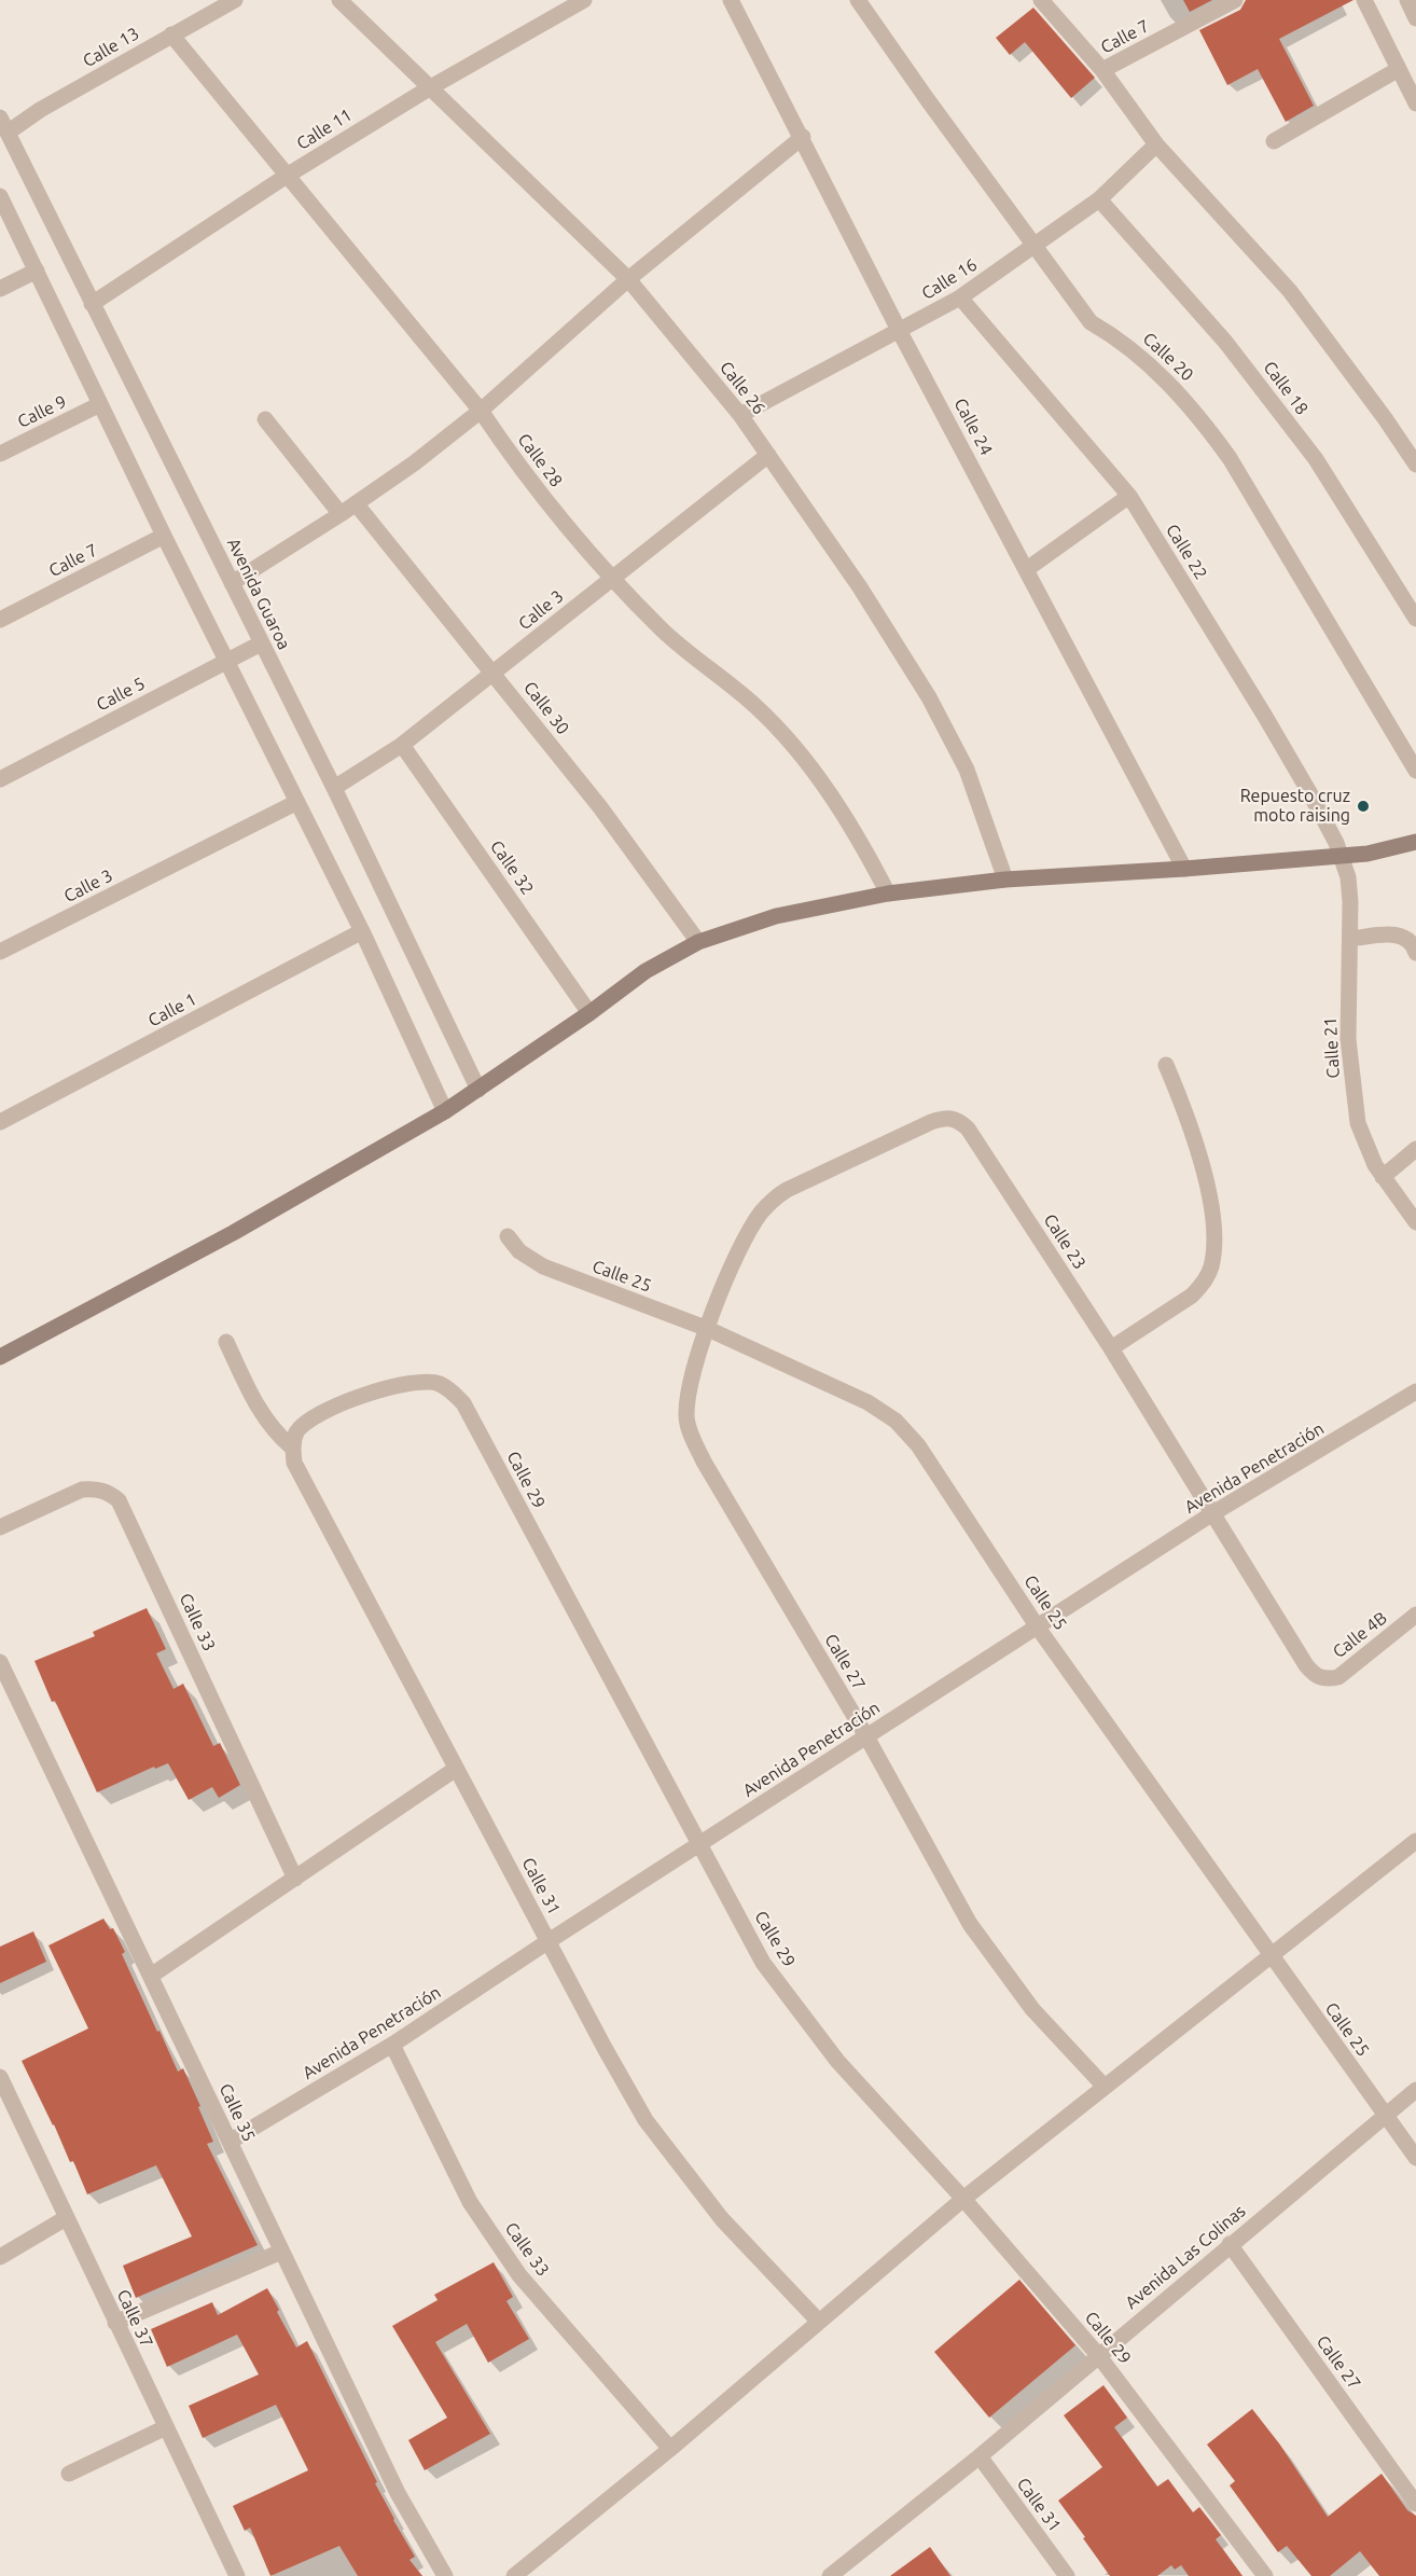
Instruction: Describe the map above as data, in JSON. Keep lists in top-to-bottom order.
{
  "streets": {
    "street": [
      "Calle 7",
      "Calle 13",
      "Calle 11",
      "Calle 16",
      "Calle 20",
      "Calle 26",
      "Calle 18",
      "Calle 9",
      "Calle 24",
      "Calle 28",
      "Calle 22",
      "Avenida Guaroa",
      "Calle 3",
      "Calle 5",
      "Calle 30",
      "Calle 32",
      "Calle 1",
      "Calle 21",
      "Calle 23",
      "Calle 25",
      "Avenida Penetración",
      "Calle 29",
      "Calle 33",
      "Calle 4B",
      "Calle 27",
      "Calle 31",
      "Calle 35",
      "Avenida Las Colinas",
      "Calle 37"
    ]
  },
  "crossings": [
    ["Calle 13", "Calle 28"],
    ["Calle 13", "Avenida Guaroa"],
    ["Calle 11", "Calle 26"],
    ["Calle 11", "Calle 28"],
    ["Calle 11", "Avenida Guaroa"],
    ["Calle 16", "Calle 20"],
    ["Calle 16", "Calle 26"],
    ["Calle 16", "Calle 18"],
    ["Calle 16", "Calle 24"],
    ["Calle 16", "Calle 22"],
    ["Calle 26", "Calle 3"],
    ["Calle 28", "Calle 3"],
    ["Calle 22", "Calle 21"],
    ["Avenida Guaroa", "Calle 3"],
    ["Avenida Guaroa", "Calle 5"],
    ["Calle 3", "Calle 30"],
    ["Calle 3", "Calle 32"],
    ["Calle 23", "Calle 25"],
    ["Calle 23", "Avenida Penetración"],
    ["Calle 23", "Calle 4B"],
    ["Calle 23", "Calle 27"],
    ["Calle 25", "Avenida Penetración"],
    ["Calle 25", "Calle 27"],
    ["Calle 25", "Avenida Las Colinas"],
    ["Avenida Penetración", "Calle 29"],
    ["Avenida Penetración", "Calle 33"],
    ["Avenida Penetración", "Calle 27"],
    ["Avenida Penetración", "Calle 31"],
    ["Avenida Penetración", "Calle 35"],
    ["Calle 29", "Calle 31"],
    ["Calle 29", "Avenida Las Colinas"],
    ["Calle 27", "Avenida Las Colinas"],
    ["Calle 31", "Avenida Las Colinas"]
  ],
  "places": ["Repuesto cruz moto raising"]
}
